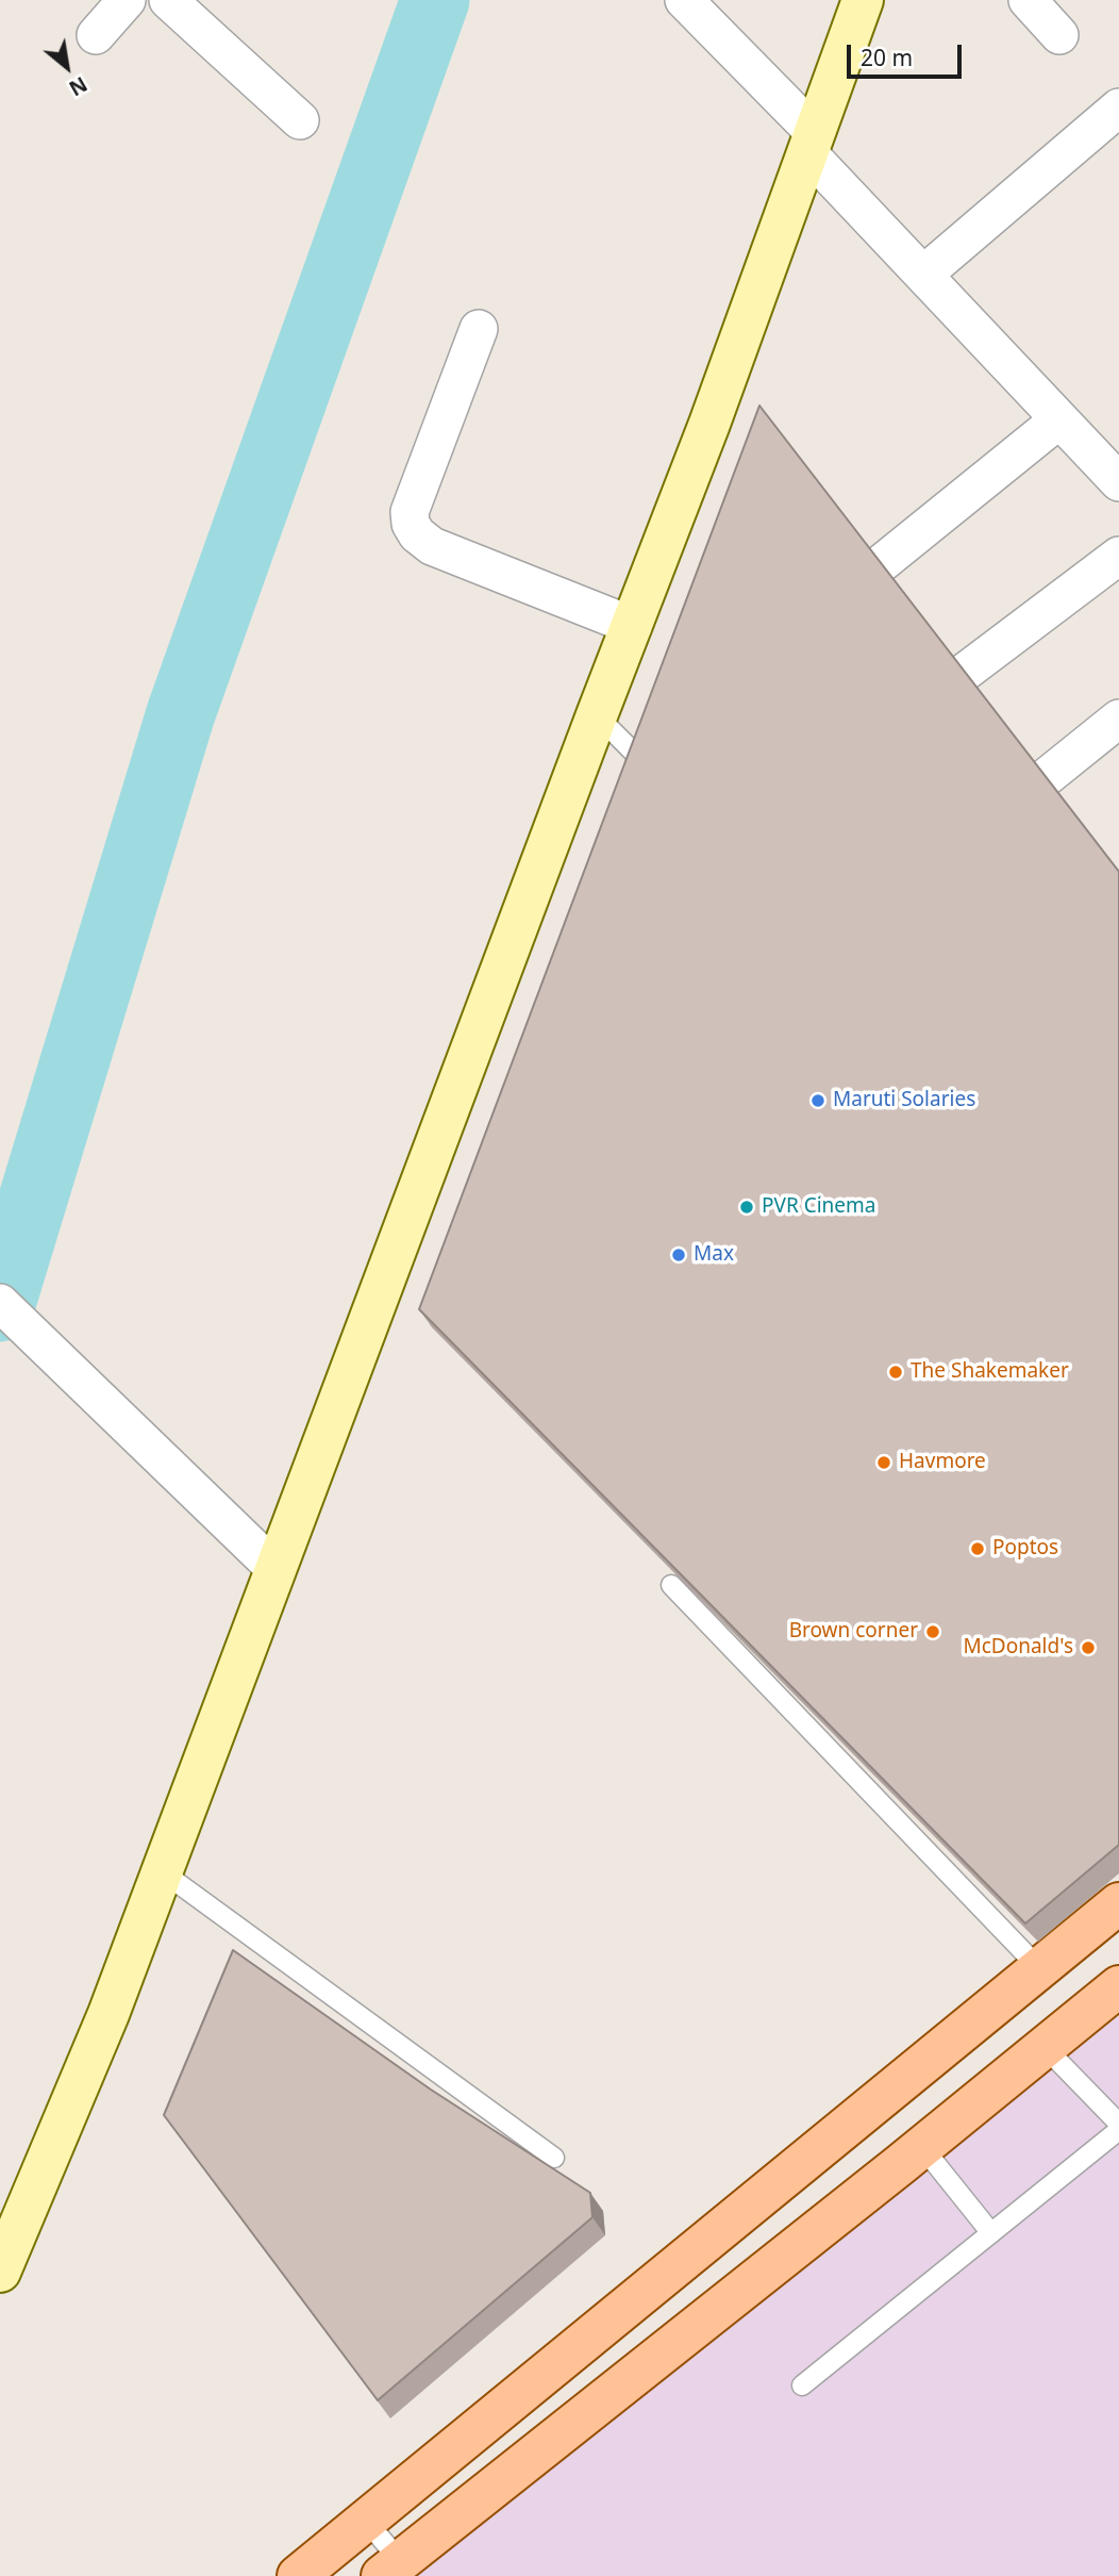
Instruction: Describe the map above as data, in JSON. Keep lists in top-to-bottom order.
{
  "places": [
    "Maruti Solaries",
    "PVR Cinema",
    "Max",
    "The Shakemaker",
    "Havmore",
    "Poptos",
    "Brown corner",
    "McDonald's"
  ],
  "scale_bar": "20 m",
  "north": "bottom right"
}
